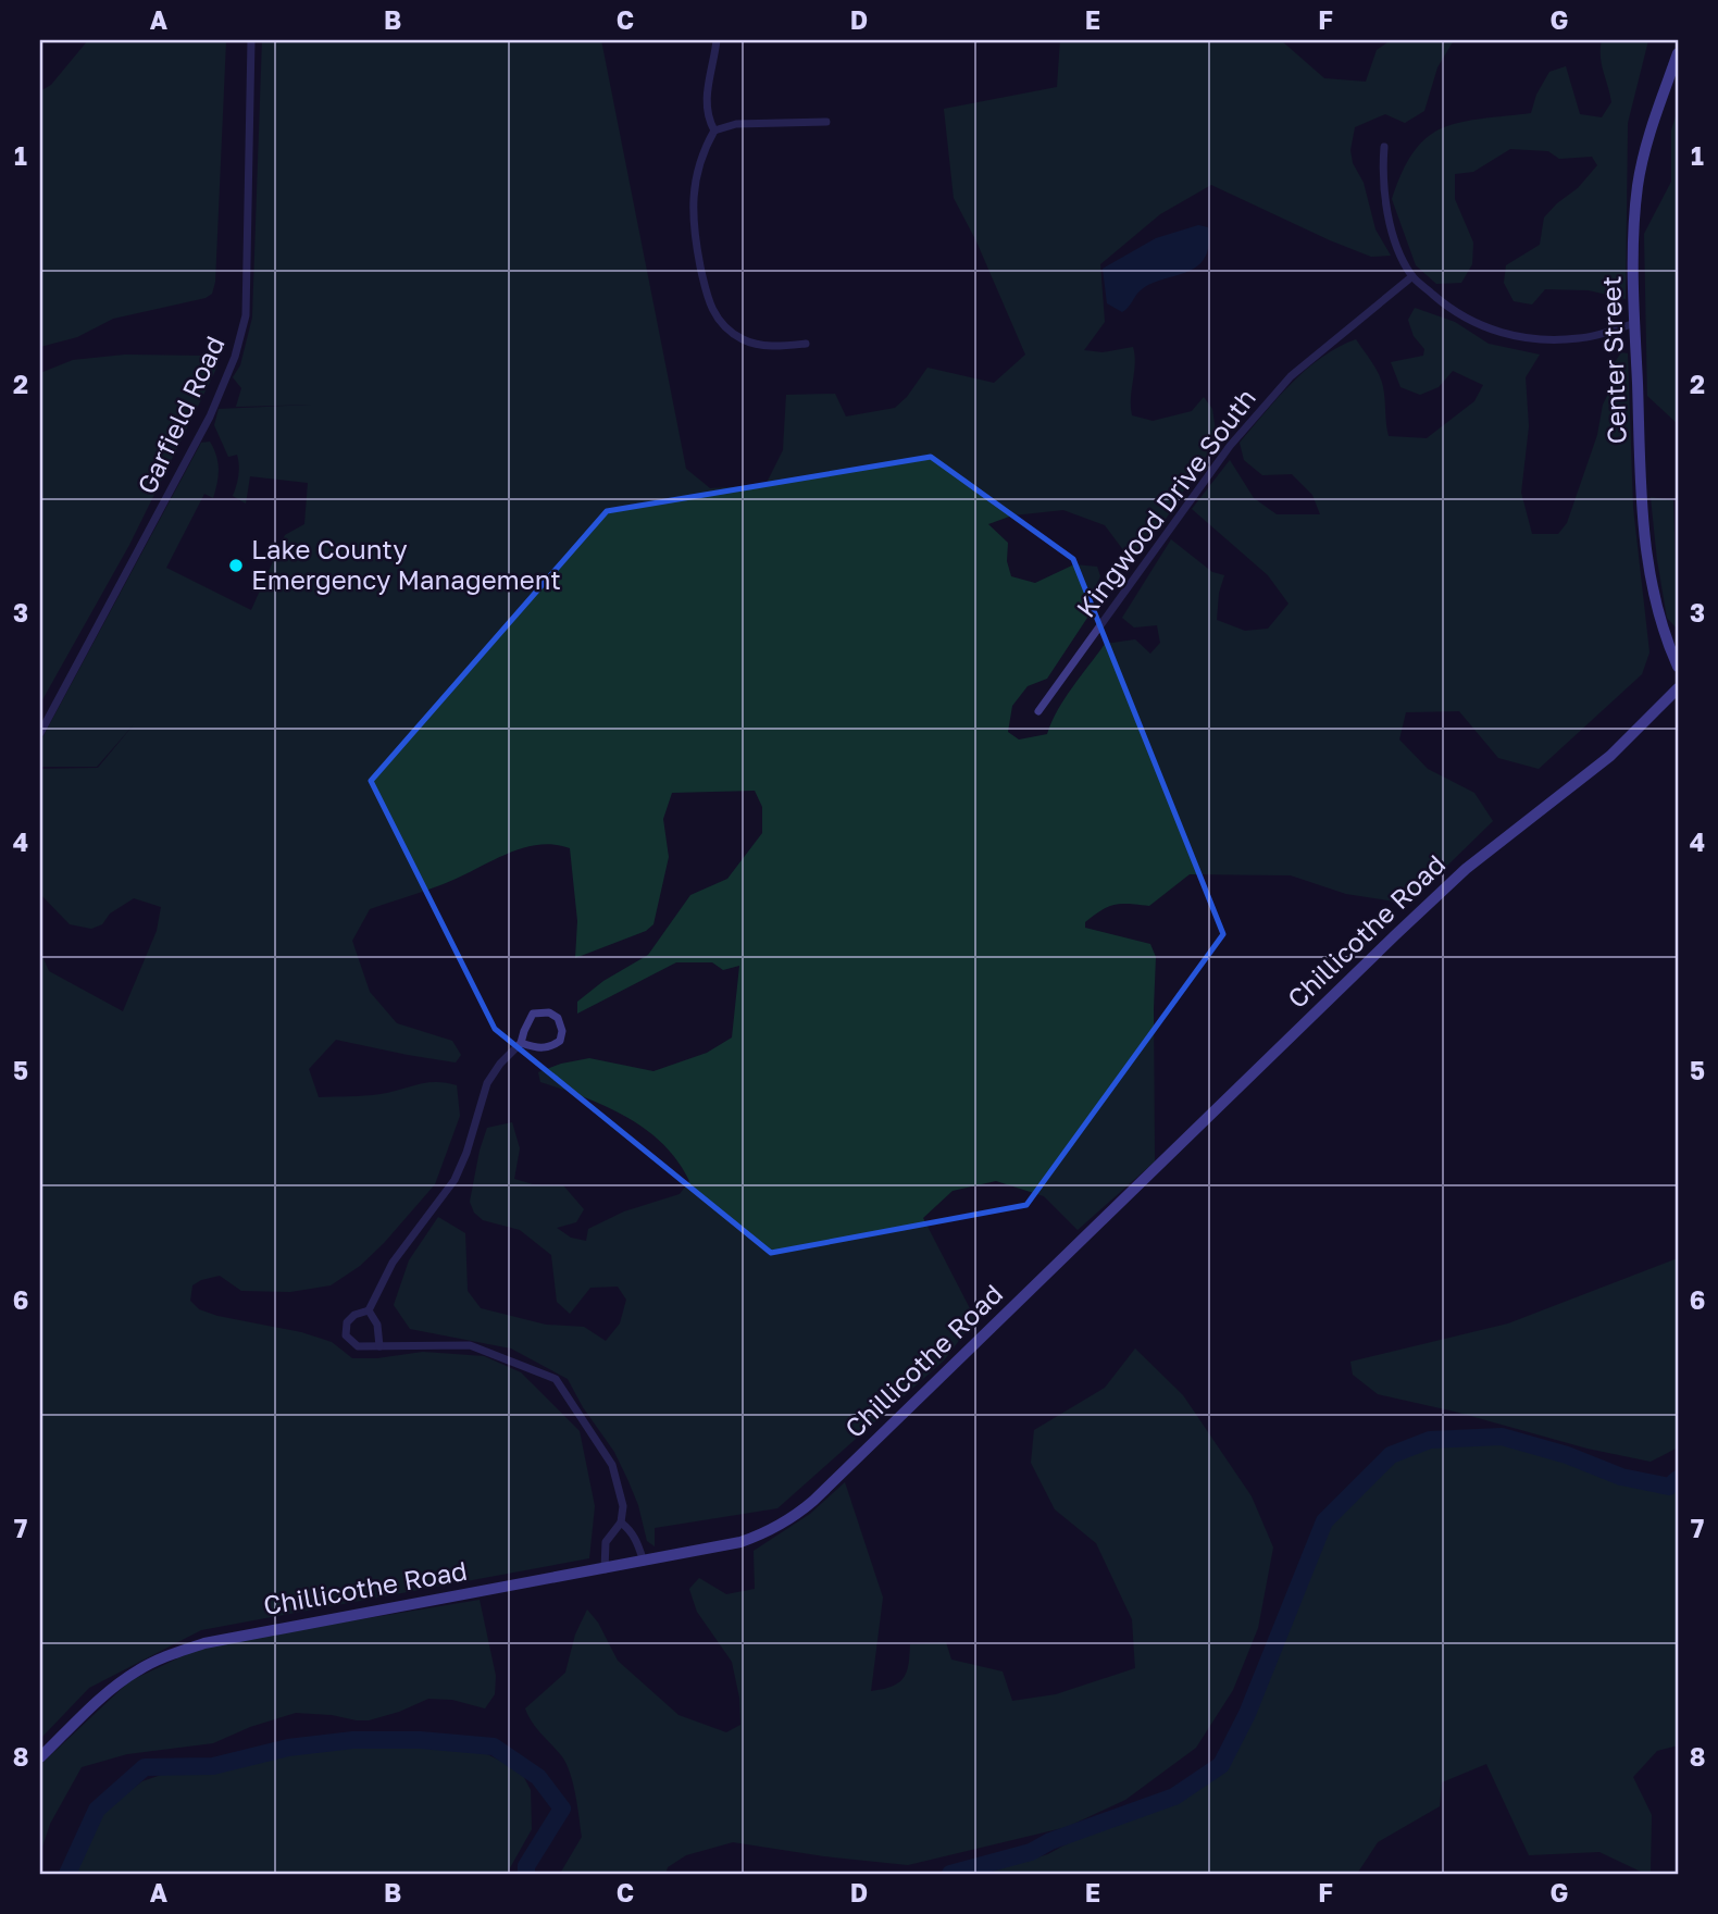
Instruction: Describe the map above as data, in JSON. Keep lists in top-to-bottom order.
{
  "streets": {
    "main road": ["Center Street", "Chillicothe Road"],
    "street": ["Garfield Road", "Kingwood Drive South"]
  },
  "places": ["Lake County Emergency Management"],
  "grid": {
    "columns": [
      "A",
      "B",
      "C",
      "D",
      "E",
      "F",
      "G"
    ],
    "rows": [
      "1",
      "2",
      "3",
      "4",
      "5",
      "6",
      "7",
      "8"
    ]
  }
}
